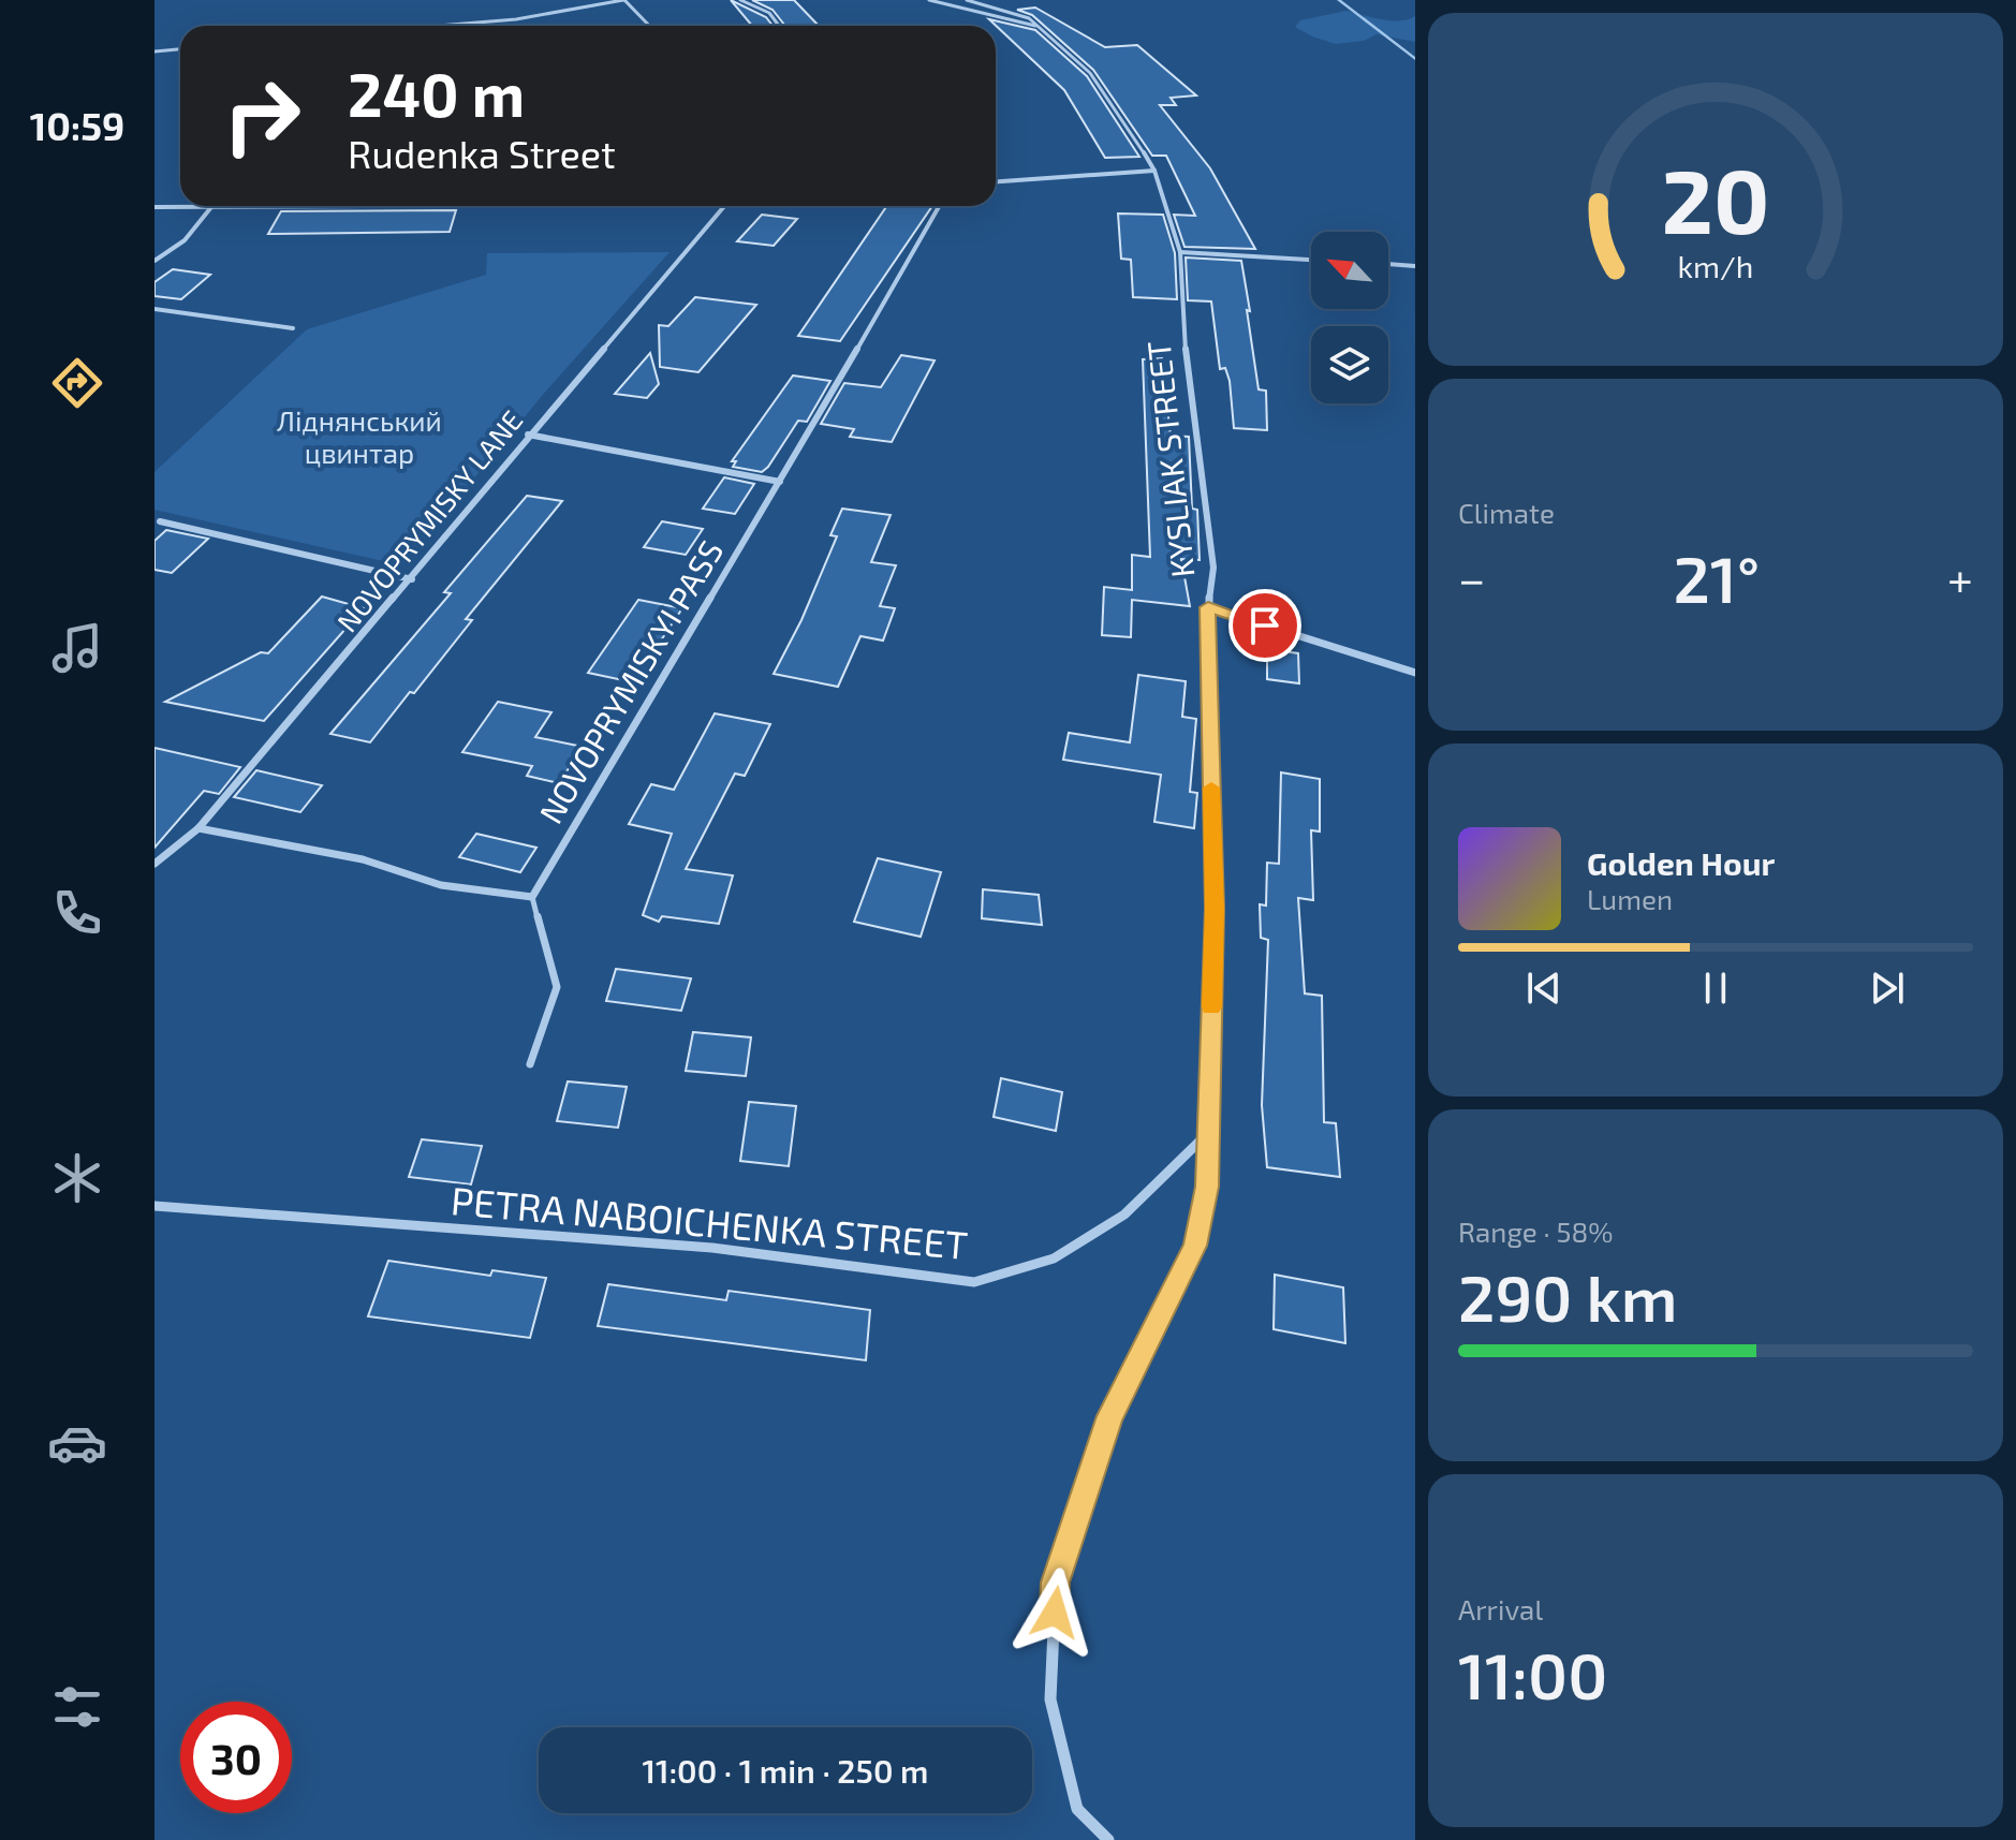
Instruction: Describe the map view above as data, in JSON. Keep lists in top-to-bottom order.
{
  "streets": {
    "street": [
      "KYSLIAK STREET",
      "NOVOPRYMISKY LANE",
      "NOVOPRYMISKYI PASS",
      "PETRA NABOICHENKA STREET"
    ]
  },
  "crossings": [
    ["KYSLIAK STREET", "PETRA NABOICHENKA STREET"]
  ],
  "parks": ["Ліднянський цвинтар"],
  "north": "top left",
  "page": {
    "tabs": "10:59",
    "turn": ["240 m", "Rudenka Street"],
    "tile": [
      "Climate",
      ["Range · 58%", "290 km"],
      ["Arrival", "11:00"]
    ],
    "heat": ["−", "21°", "+"],
    "song": ["Golden Hour", "Lumen"],
    "limit": "30",
    "trip": "11:00 · 1 min · 250 m",
    "gauge": ["20", "km/h"]
  }
}
